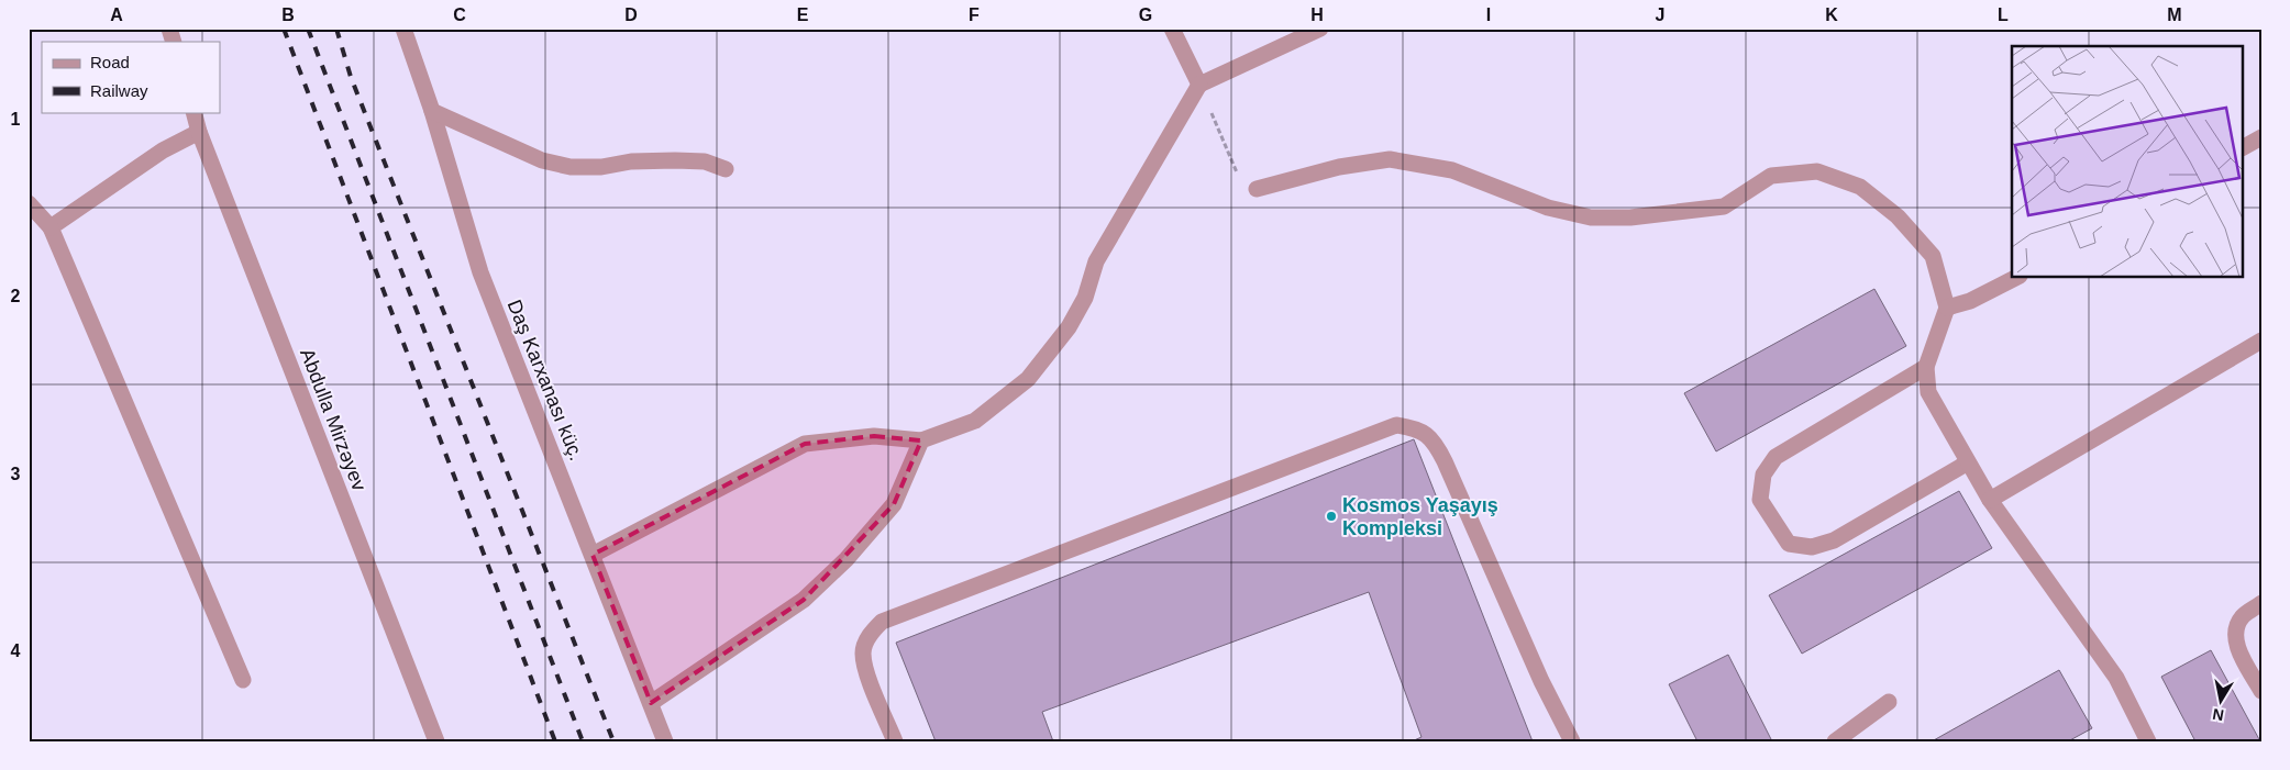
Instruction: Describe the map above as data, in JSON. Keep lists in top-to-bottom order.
{
  "streets": {
    "street": ["Daş Karxanası küç.", "Abdulla Mirzəyev"]
  },
  "places": ["Kosmos Yaşayış Kompleksi"],
  "legend": ["Road", "Railway"],
  "north": "bottom",
  "grid": {
    "columns": [
      "A",
      "B",
      "C",
      "D",
      "E",
      "F",
      "G",
      "H",
      "I",
      "J",
      "K",
      "L",
      "M"
    ],
    "rows": [
      "1",
      "2",
      "3",
      "4"
    ]
  }
}
